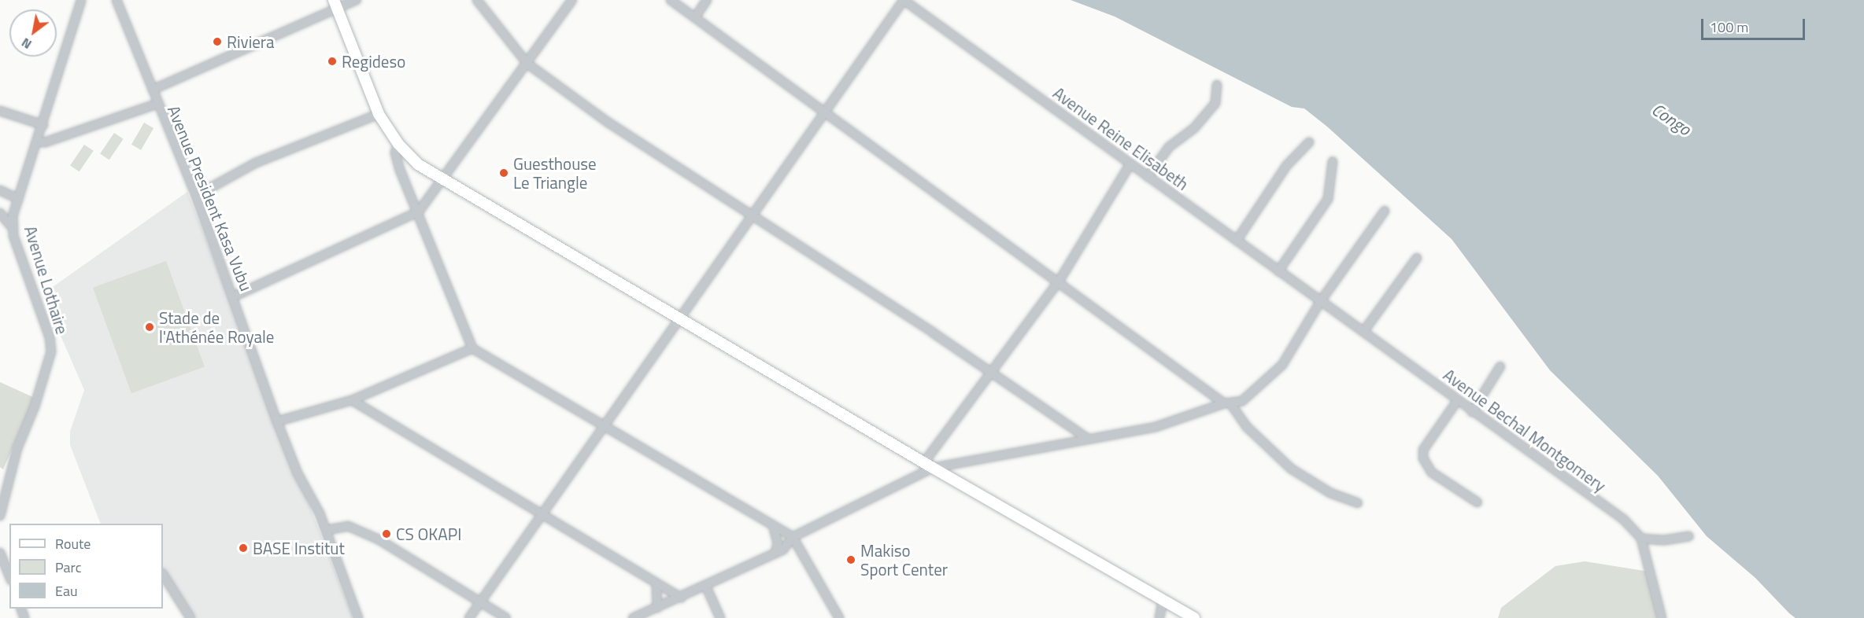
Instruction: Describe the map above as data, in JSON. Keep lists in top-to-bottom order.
{
  "streets": {
    "street": [
      "Avenue Reine Elisabeth",
      "Avenue President Kasa Vubu",
      "Avenue Lothaire",
      "Avenue Bechal Montgomery"
    ]
  },
  "crossings": [
    ["Avenue Reine Elisabeth", "Avenue Bechal Montgomery"]
  ],
  "water": ["Congo"],
  "places": [
    "Riviera",
    "Regideso",
    "Guesthouse Le Triangle",
    "Stade de l'Athénée Royale",
    "CS OKAPI",
    "BASE Institut",
    "Makiso Sport Center"
  ],
  "legend": ["Route", "Parc", "Eau"],
  "scale_bar": "100 m",
  "north": "bottom left"
}
